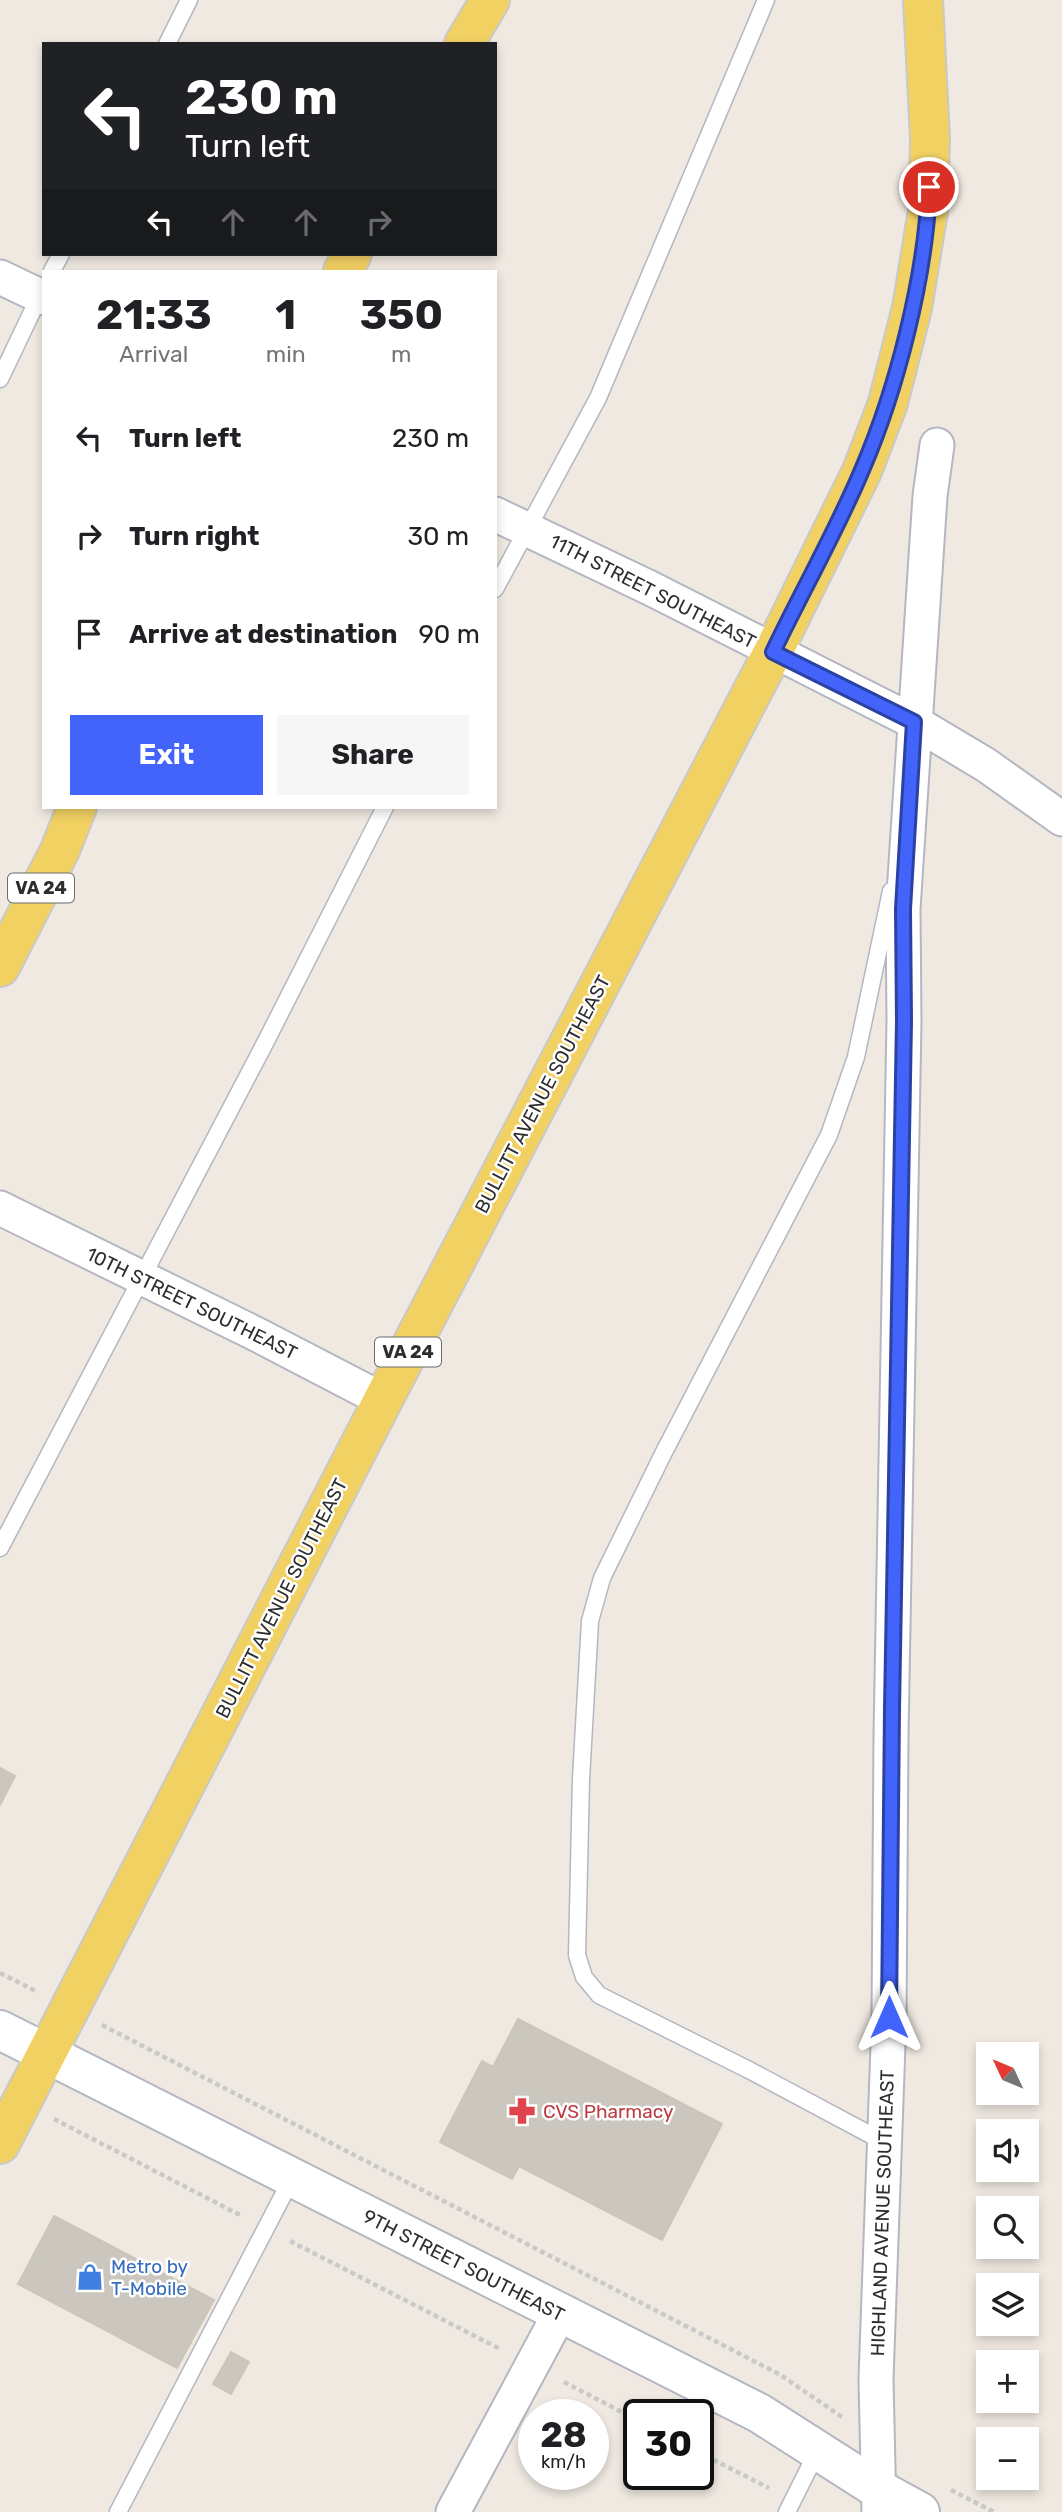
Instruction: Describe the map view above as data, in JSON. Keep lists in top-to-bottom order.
{
  "streets": {
    "main road": ["VA 24", "BULLITT AVENUE SOUTHEAST"],
    "street": [
      "11TH STREET SOUTHEAST",
      "10TH STREET SOUTHEAST",
      "HIGHLAND AVENUE SOUTHEAST",
      "9TH STREET SOUTHEAST"
    ]
  },
  "crossings": [
    ["11TH STREET SOUTHEAST", "BULLITT AVENUE SOUTHEAST"],
    ["11TH STREET SOUTHEAST", "HIGHLAND AVENUE SOUTHEAST"],
    ["BULLITT AVENUE SOUTHEAST", "10TH STREET SOUTHEAST"],
    ["BULLITT AVENUE SOUTHEAST", "9TH STREET SOUTHEAST"],
    ["HIGHLAND AVENUE SOUTHEAST", "9TH STREET SOUTHEAST"]
  ],
  "places": {
    "pharmacy": ["CVS Pharmacy"],
    "shop": ["Metro by T-Mobile"]
  },
  "north": "top left",
  "page": {
    "turn": ["230 m", "Turn left"],
    "eta": [
      "21:33",
      "Arrival",
      "1",
      "min",
      "350",
      "m"
    ],
    "list": [
      {
        "name": "Turn left",
        "value": "230 m"
      },
      {
        "name": "Turn right",
        "value": "30 m"
      },
      {
        "name": "Arrive at destination",
        "value": "90 m"
      }
    ],
    "buttons": ["Exit", "Share"],
    "map_buttons": ["+", "−"],
    "speed": "28 km/h",
    "limit": "30"
  }
}
